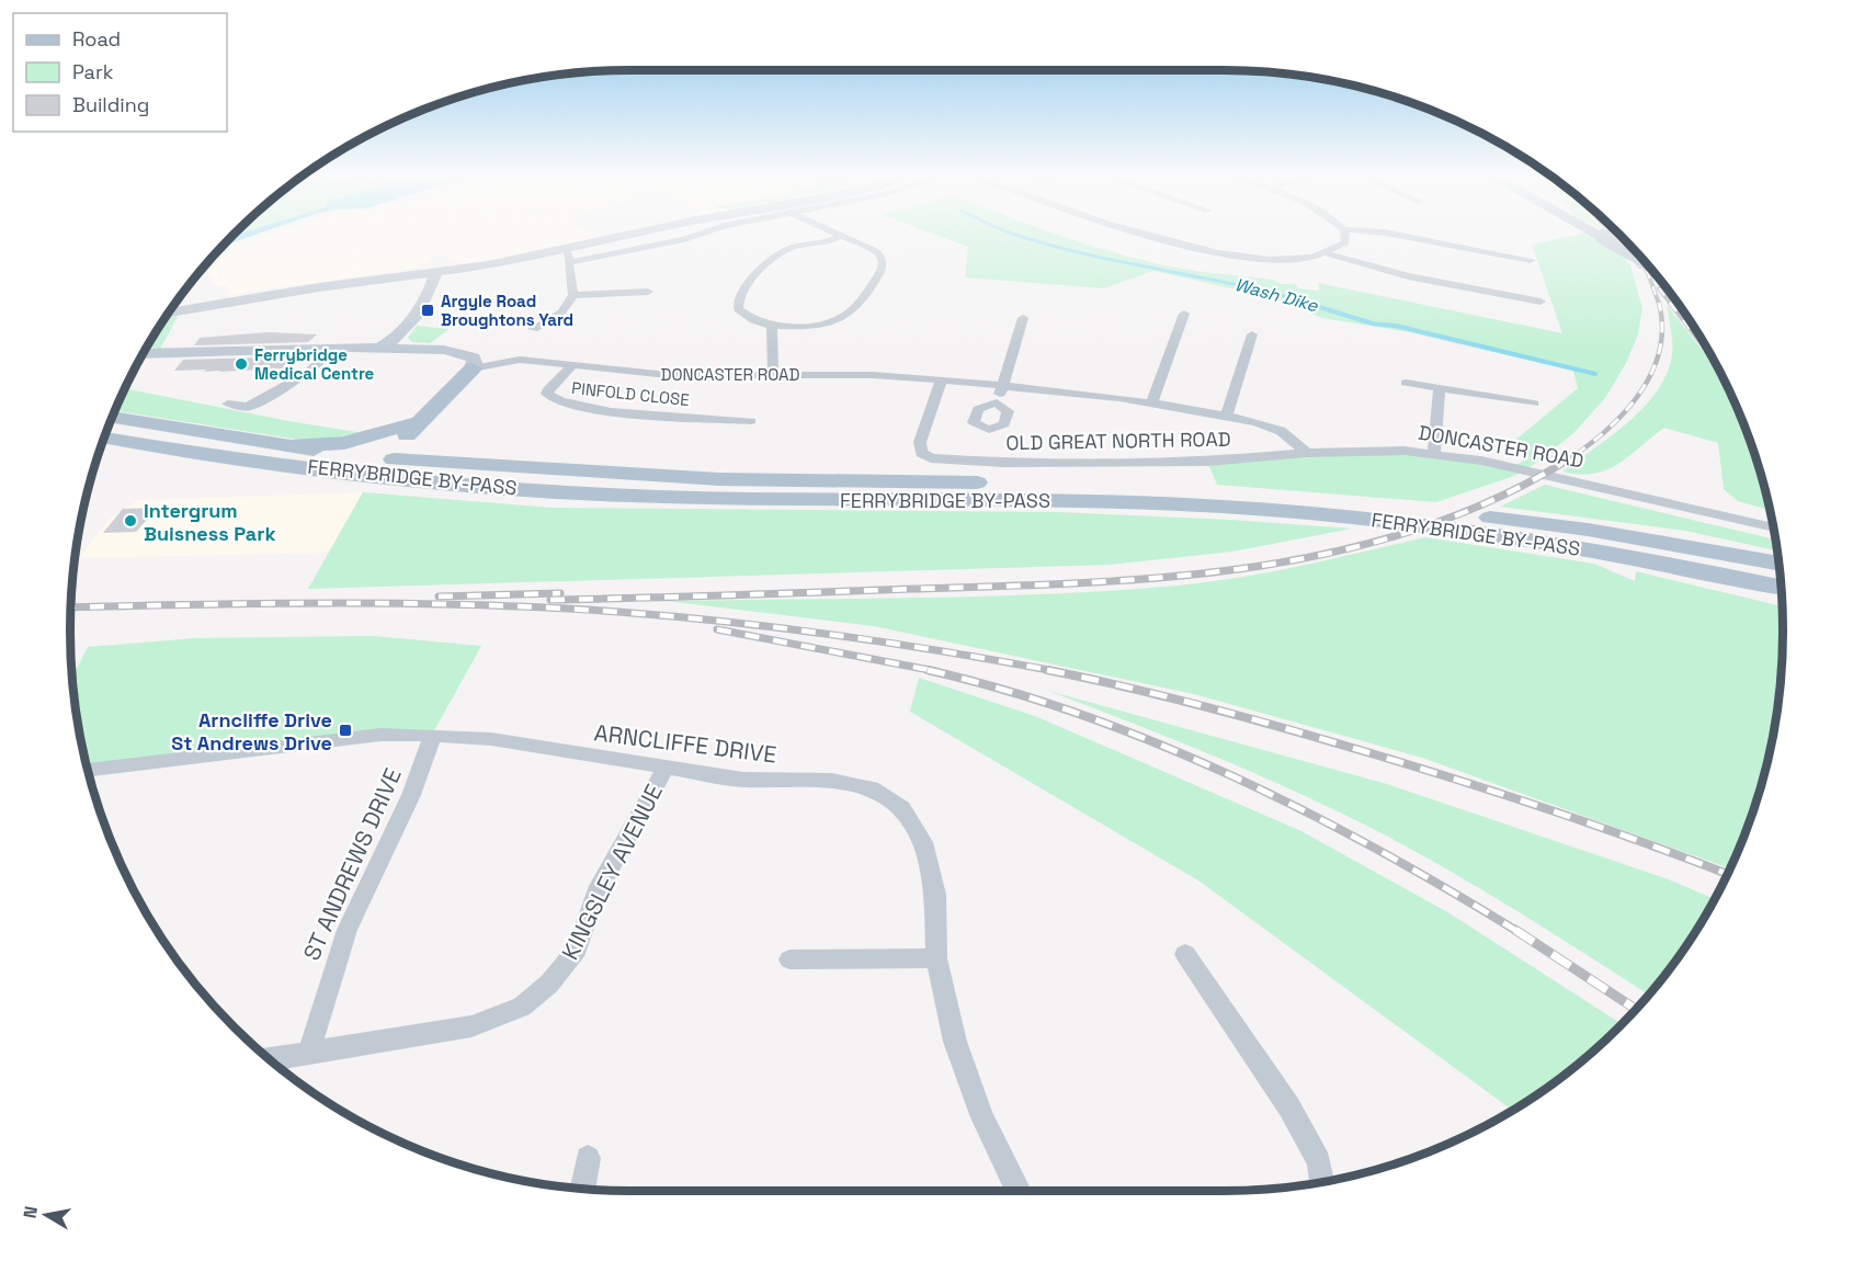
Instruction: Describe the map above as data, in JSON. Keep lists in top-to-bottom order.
{
  "streets": {
    "main road": ["DONCASTER ROAD", "FERRYBRIDGE BY-PASS"],
    "street": [
      "PINFOLD CLOSE",
      "OLD GREAT NORTH ROAD",
      "ARNCLIFFE DRIVE",
      "ST ANDREWS DRIVE",
      "KINGSLEY AVENUE"
    ]
  },
  "crossings": [
    ["DONCASTER ROAD", "PINFOLD CLOSE"],
    ["DONCASTER ROAD", "OLD GREAT NORTH ROAD"],
    ["ARNCLIFFE DRIVE", "ST ANDREWS DRIVE"],
    ["ARNCLIFFE DRIVE", "KINGSLEY AVENUE"],
    ["ST ANDREWS DRIVE", "KINGSLEY AVENUE"]
  ],
  "water": ["Wash Dike"],
  "places": {
    "transit": ["Argyle Road Broughtons Yard", "Arncliffe Drive St Andrews Drive"],
    "other": ["Ferrybridge Medical Centre", "Intergrum Buisness Park"]
  },
  "legend": ["Road", "Park", "Building"],
  "north": "left"
}
